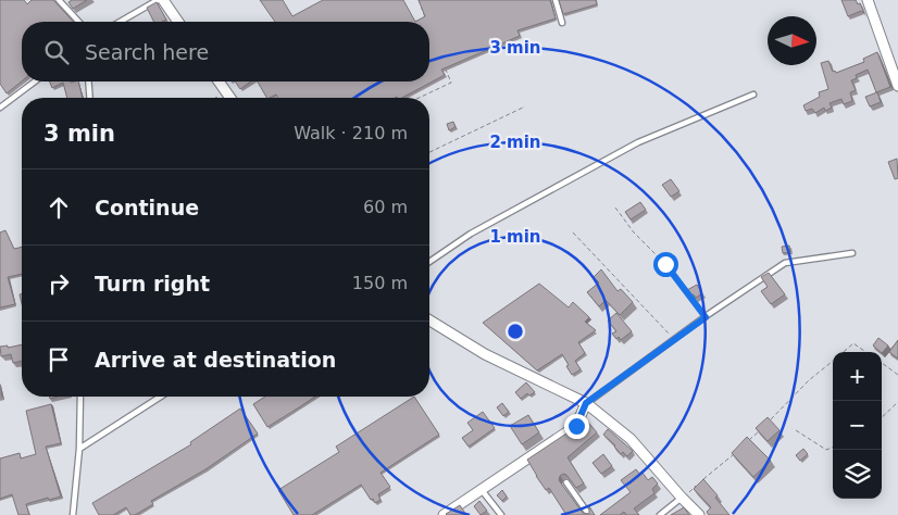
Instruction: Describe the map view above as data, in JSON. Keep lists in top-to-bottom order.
{
  "north": "right",
  "page": {
    "search": "Search here",
    "heading": ["3 min", "Walk · 210 m"],
    "list": [
      ["Continue", "60 m"],
      ["Turn right", "150 m"],
      "Arrive at destination"
    ],
    "map_buttons": ["+", "−"]
  },
  "rings": ["3 min", "2 min", "1 min"]
}
